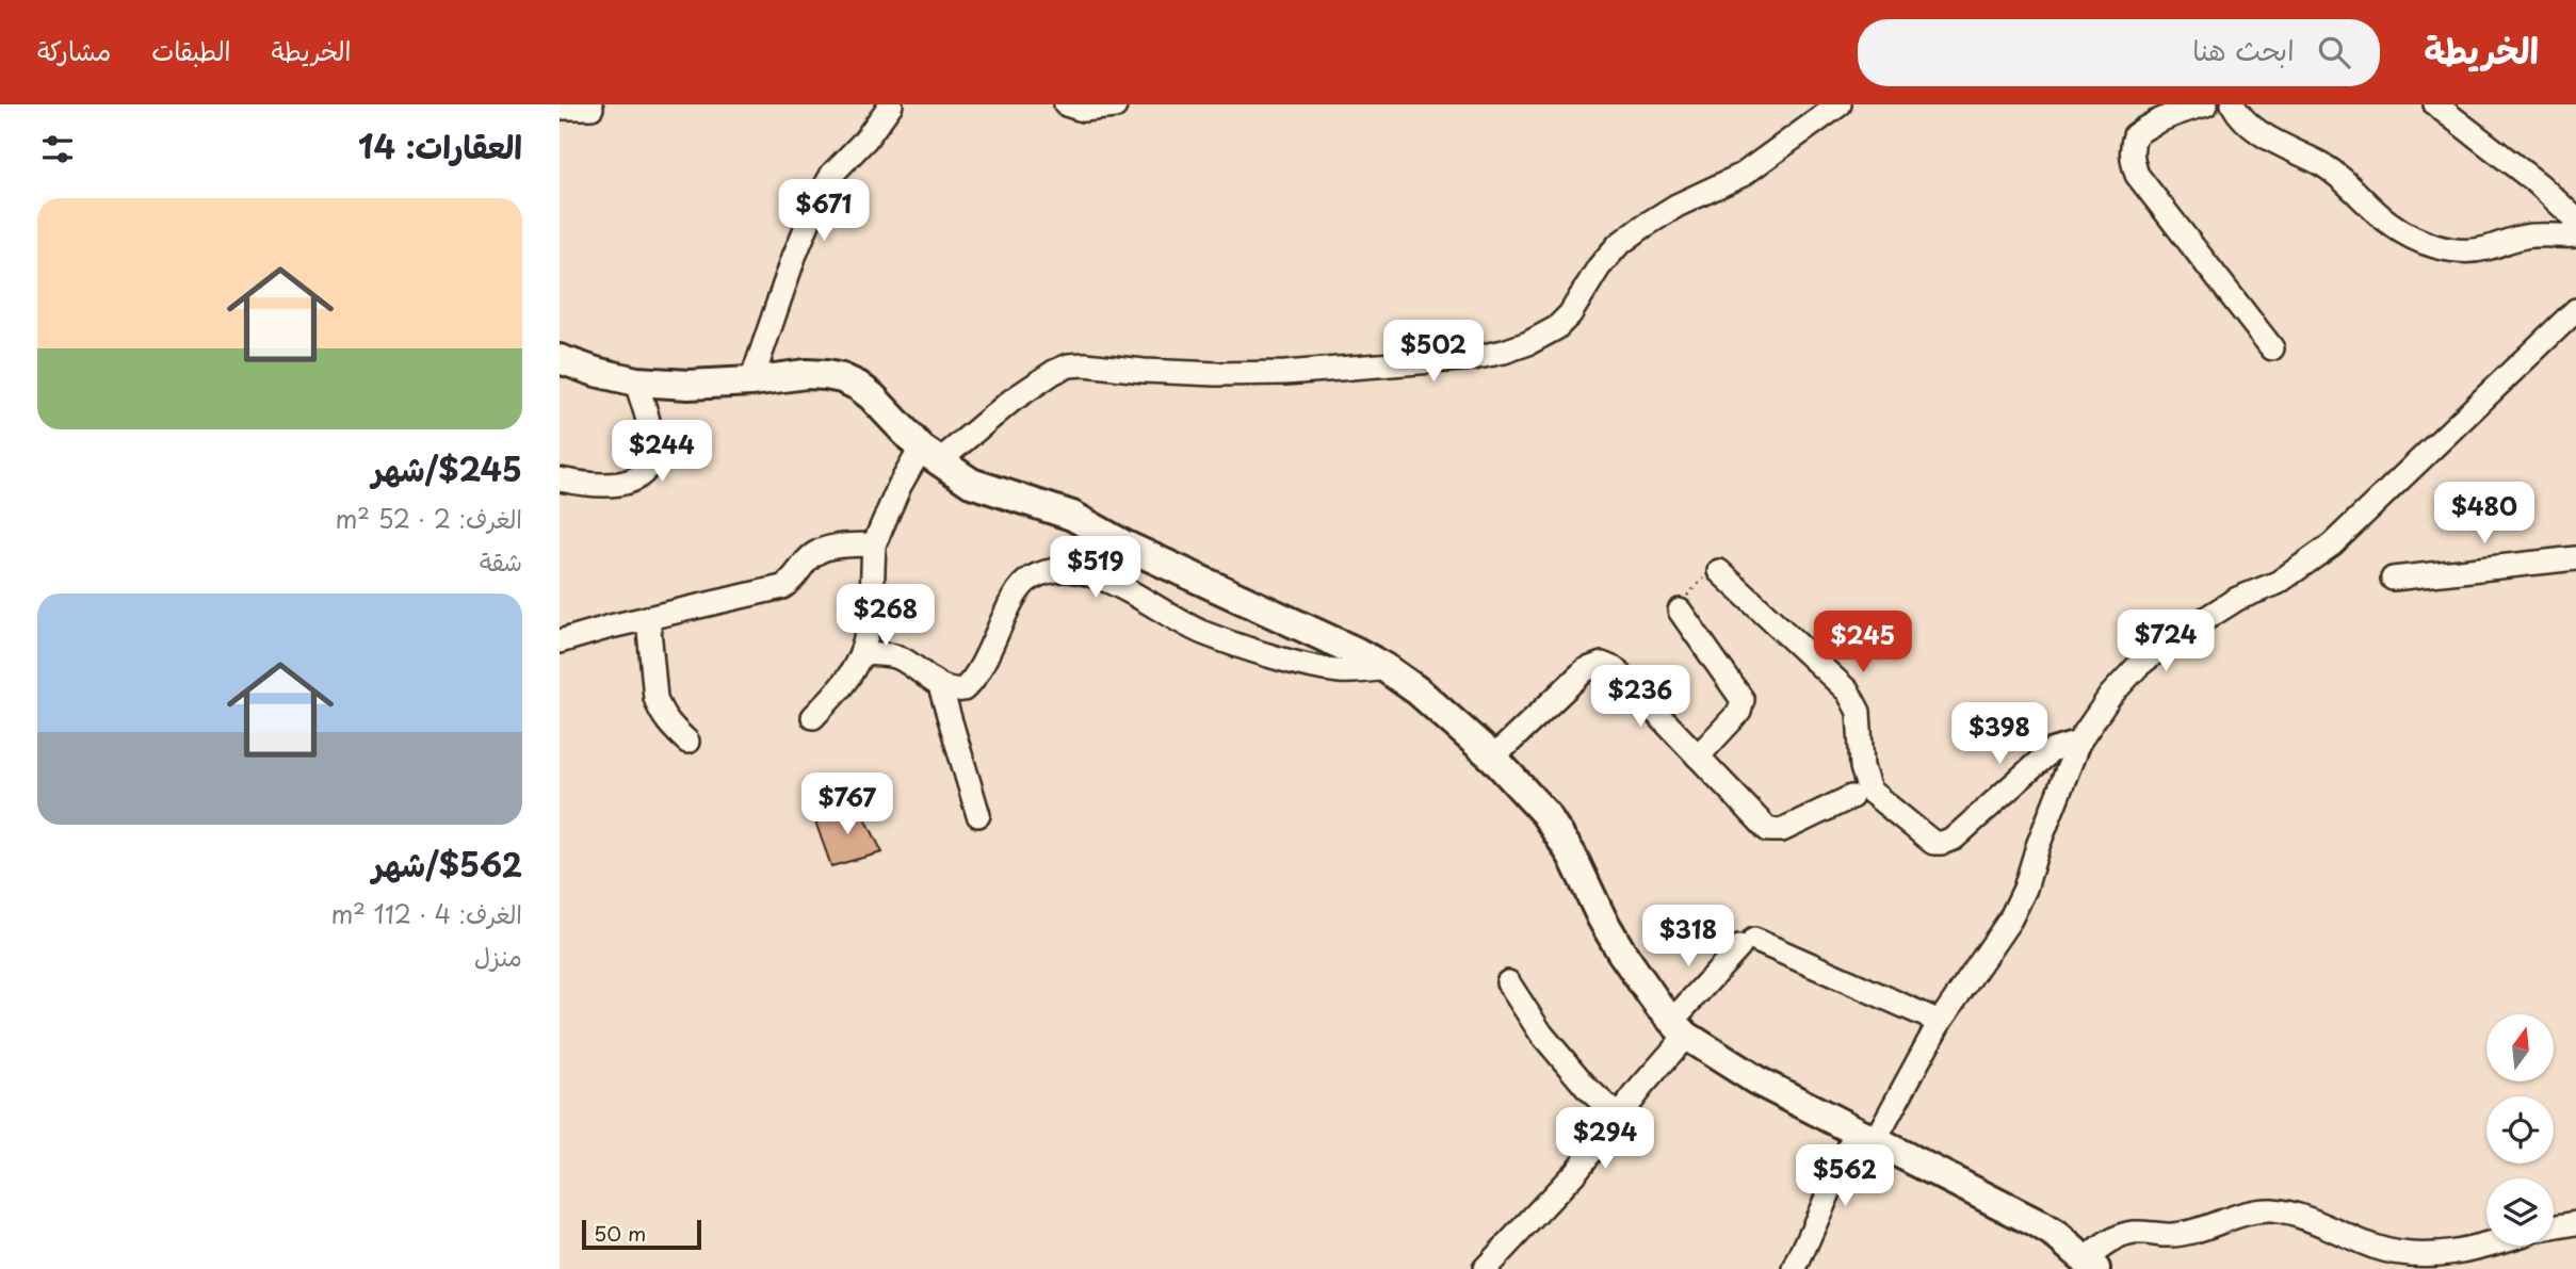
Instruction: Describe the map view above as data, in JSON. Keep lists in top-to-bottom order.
{
  "scale_bar": "50 m",
  "north": "top",
  "page": {
    "header": "الخريطة",
    "search": "ابحث هنا",
    "nav": ["الخريطة", "الطبقات", "مشاركة"],
    "heading": "العقارات: 14",
    "price": [
      "$671",
      "$502",
      "$244",
      "$480",
      "$519",
      "$268",
      "$724",
      "$245",
      "$236",
      "$398",
      "$767",
      "$318",
      "$294",
      "$562"
    ],
    "list": [
      {
        "name": "$245/شهر",
        "note": "الغرف: 2 · 52 m² · شقة"
      },
      {
        "name": "$562/شهر",
        "note": "الغرف: 4 · 112 m² · منزل"
      }
    ],
    "scale": "50 m"
  }
}
